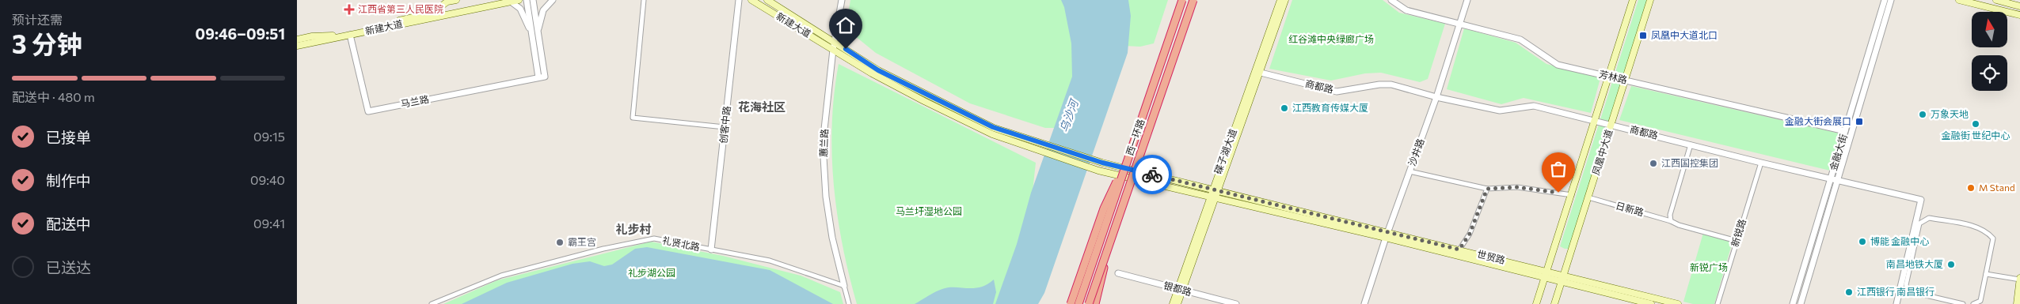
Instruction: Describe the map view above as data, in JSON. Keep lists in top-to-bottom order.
{
  "streets": {
    "highway": ["西一环路"],
    "main road": [
      "新建大道",
      "碟子湖大道",
      "凤凰中大道",
      "世贸路"
    ],
    "street": [
      "芳林路",
      "商都路",
      "马兰路",
      "创客中路",
      "蕙兰路",
      "沙井路",
      "金融大街",
      "日新路",
      "新锐路",
      "礼贤北路",
      "银都路"
    ]
  },
  "crossings": [
    ["新建大道", "马兰路"],
    ["新建大道", "蕙兰路"],
    ["新建大道", "碟子湖大道"],
    ["新建大道", "世贸路"],
    ["芳林路", "沙井路"],
    ["芳林路", "凤凰中大道"],
    ["芳林路", "金融大街"],
    ["商都路", "碟子湖大道"],
    ["商都路", "沙井路"],
    ["商都路", "凤凰中大道"],
    ["商都路", "金融大街"],
    ["商都路", "新锐路"],
    ["创客中路", "礼贤北路"],
    ["蕙兰路", "礼贤北路"],
    ["碟子湖大道", "世贸路"],
    ["碟子湖大道", "银都路"],
    ["沙井路", "世贸路"],
    ["凤凰中大道", "日新路"],
    ["凤凰中大道", "世贸路"],
    ["日新路", "新锐路"]
  ],
  "districts": ["花海社区", "礼步村"],
  "water": ["乌沙河"],
  "parks": [
    "红谷滩中央绿廊广场",
    "马兰圩湿地公园",
    "新锐广场",
    "礼步湖公园"
  ],
  "places": {
    "health": ["江西省第三人民医院"],
    "transit": ["凤凰中大道北口", "金融大街会展口"],
    "other": [
      "江西教育传媒大厦",
      "万象天地",
      "金融街 世纪中心",
      "江西国控集团",
      "M Stand",
      "博能 金融中心",
      "霸王宫",
      "南昌地铁大厦",
      "江西银行 南昌银行"
    ]
  },
  "north": "top",
  "page": {
    "heading": ["3 分钟", "预计还需", "09:46–09:51"],
    "bar": "配送中 · 480 m",
    "list": [
      ["已接单", "09:15"],
      ["制作中", "09:40"],
      ["配送中", "09:41"],
      "已送达"
    ]
  }
}
